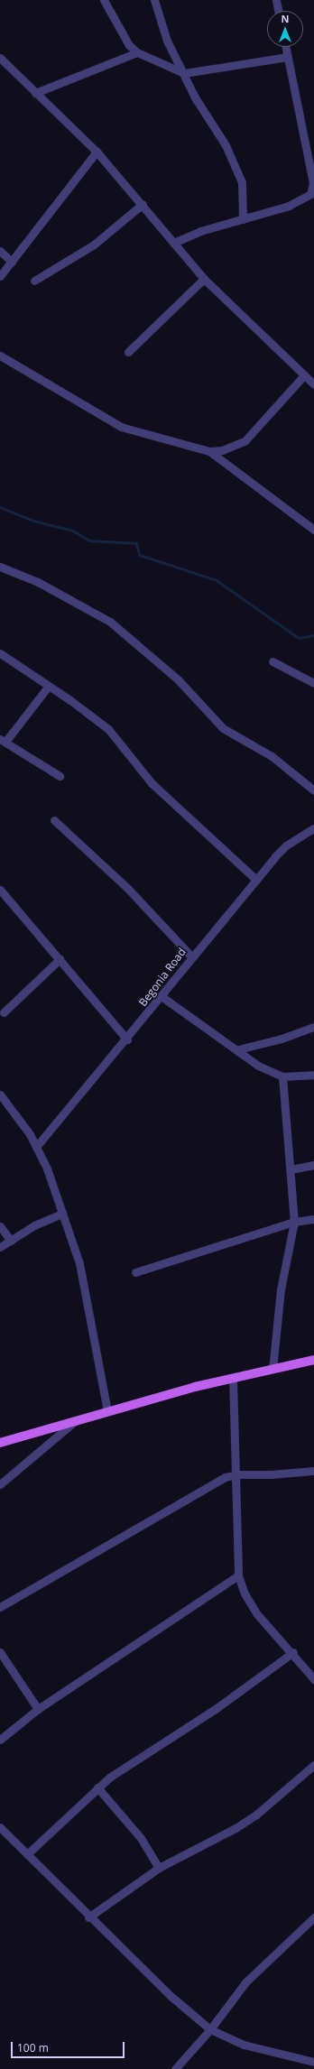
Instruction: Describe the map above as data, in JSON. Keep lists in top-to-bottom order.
{
  "streets": {
    "street": ["Begonia Road"]
  },
  "scale_bar": "100 m",
  "north": "top"
}
